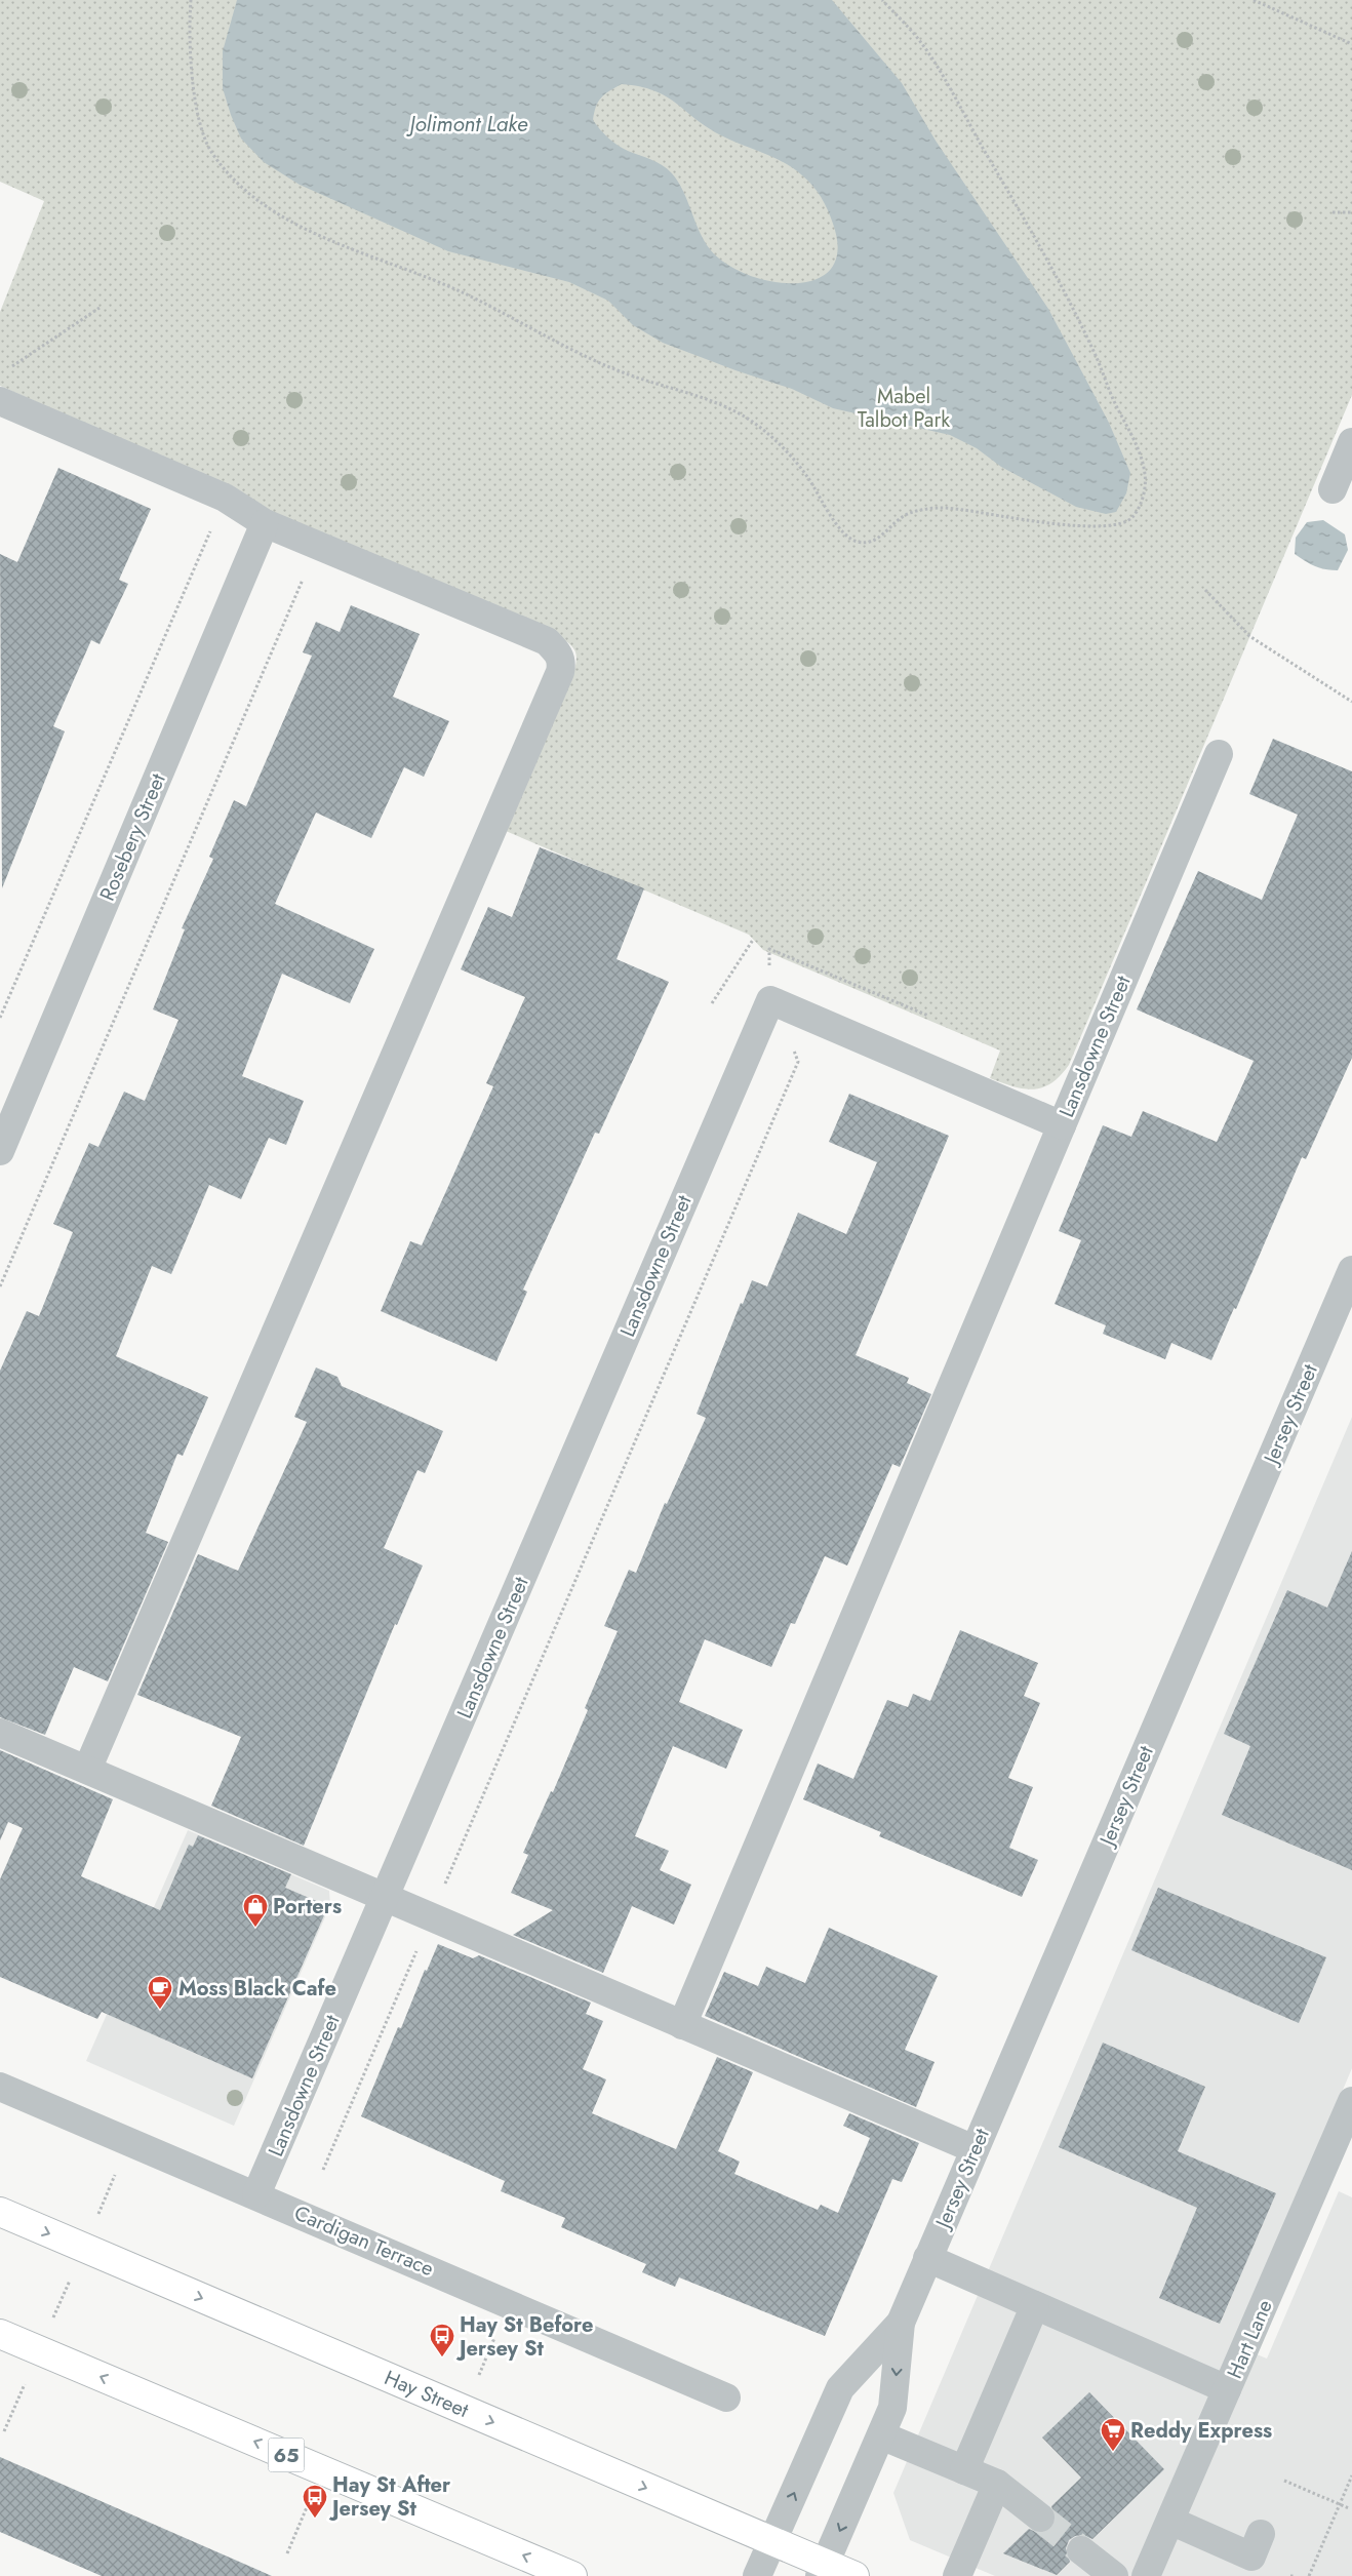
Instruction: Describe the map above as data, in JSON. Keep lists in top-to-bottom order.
{
  "streets": {
    "main road": ["Hay Street", "65"],
    "street": [
      "Rosebery Street",
      "Lansdowne Street",
      "Jersey Street",
      "Cardigan Terrace",
      "Hart Lane"
    ]
  },
  "crossings": [
    ["Lansdowne Street", "Cardigan Terrace"],
    ["Jersey Street", "Hay Street"]
  ],
  "water": ["Jolimont Lake"],
  "parks": ["Mabel Talbot Park"],
  "places": {
    "shop": ["Porters"],
    "cafe": ["Moss Black Cafe"],
    "bus stop": ["Hay St Before Jersey St", "Hay St After Jersey St"],
    "supermarket": ["Reddy Express"]
  }
}
